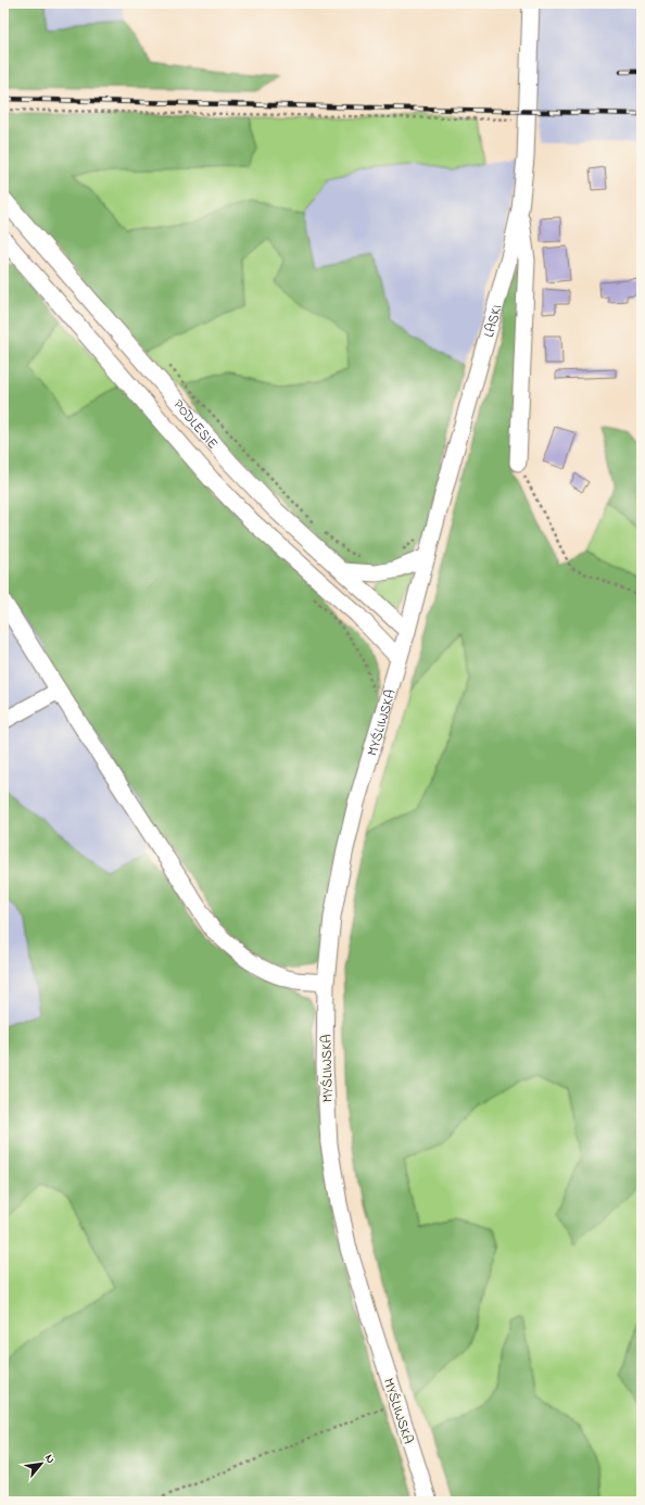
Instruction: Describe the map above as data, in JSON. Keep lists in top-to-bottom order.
{
  "streets": {
    "street": ["LASKI", "PODLESIE", "MYŚLIWSKA"]
  },
  "crossings": [
    ["LASKI", "PODLESIE"],
    ["LASKI", "MYŚLIWSKA"],
    ["PODLESIE", "MYŚLIWSKA"]
  ],
  "north": "top right"
}
